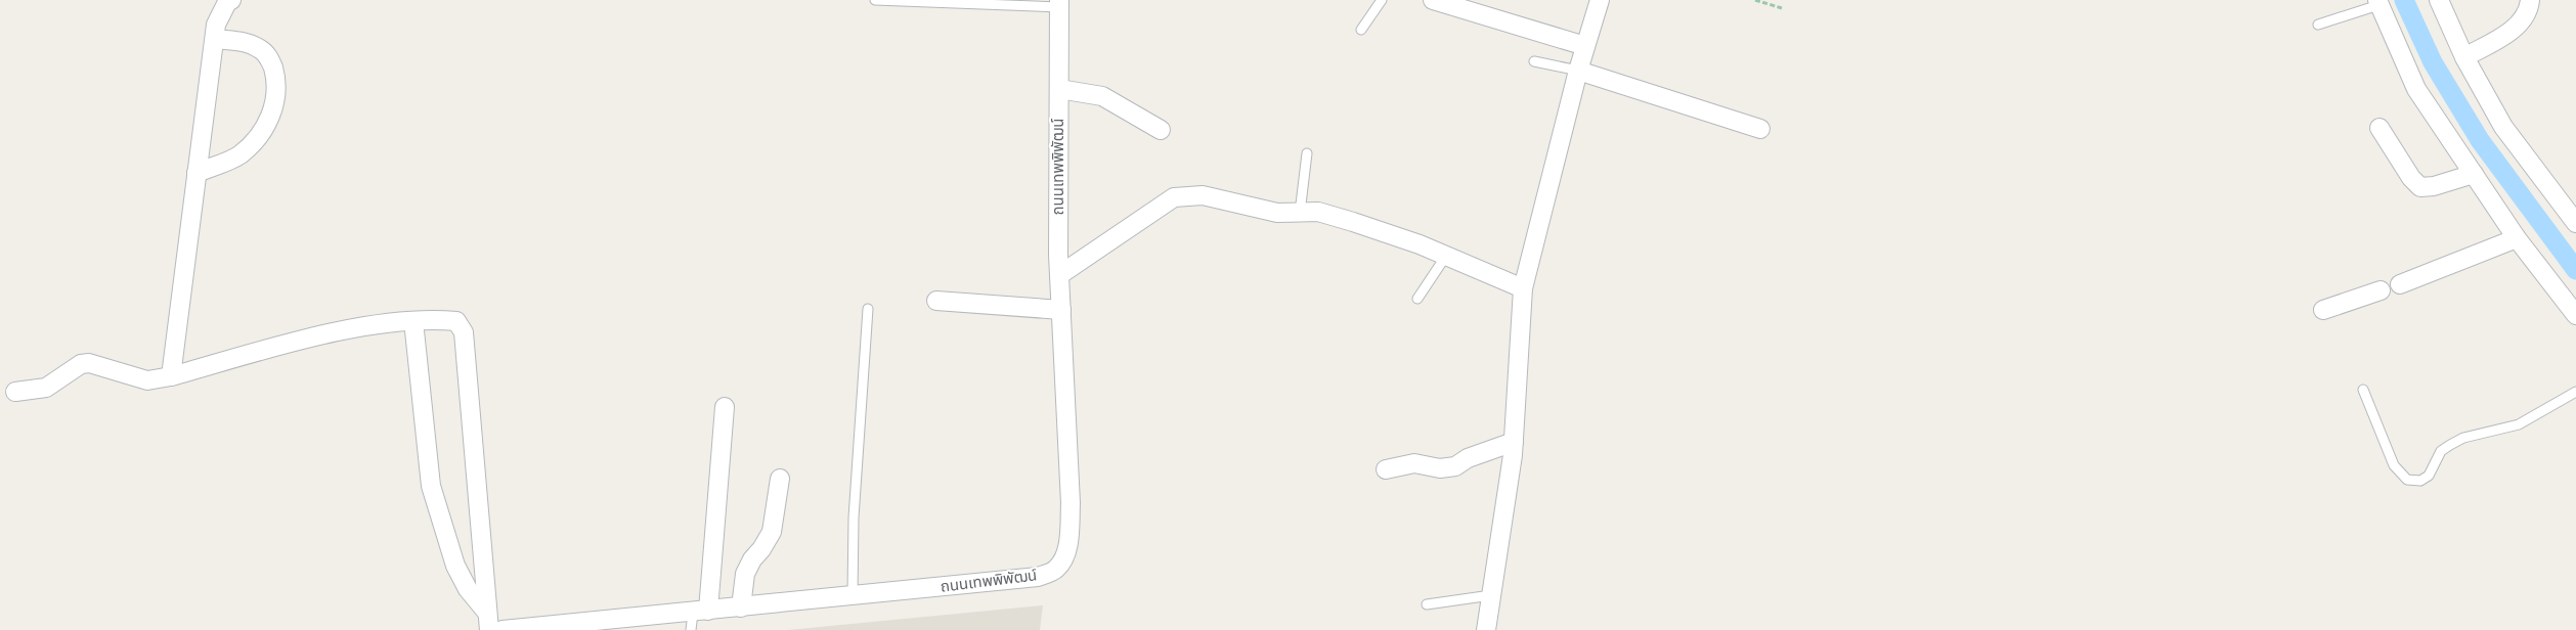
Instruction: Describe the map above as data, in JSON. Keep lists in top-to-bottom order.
{
  "streets": {
    "street": ["ถนนเทพพิพัฒน์"]
  }
}
